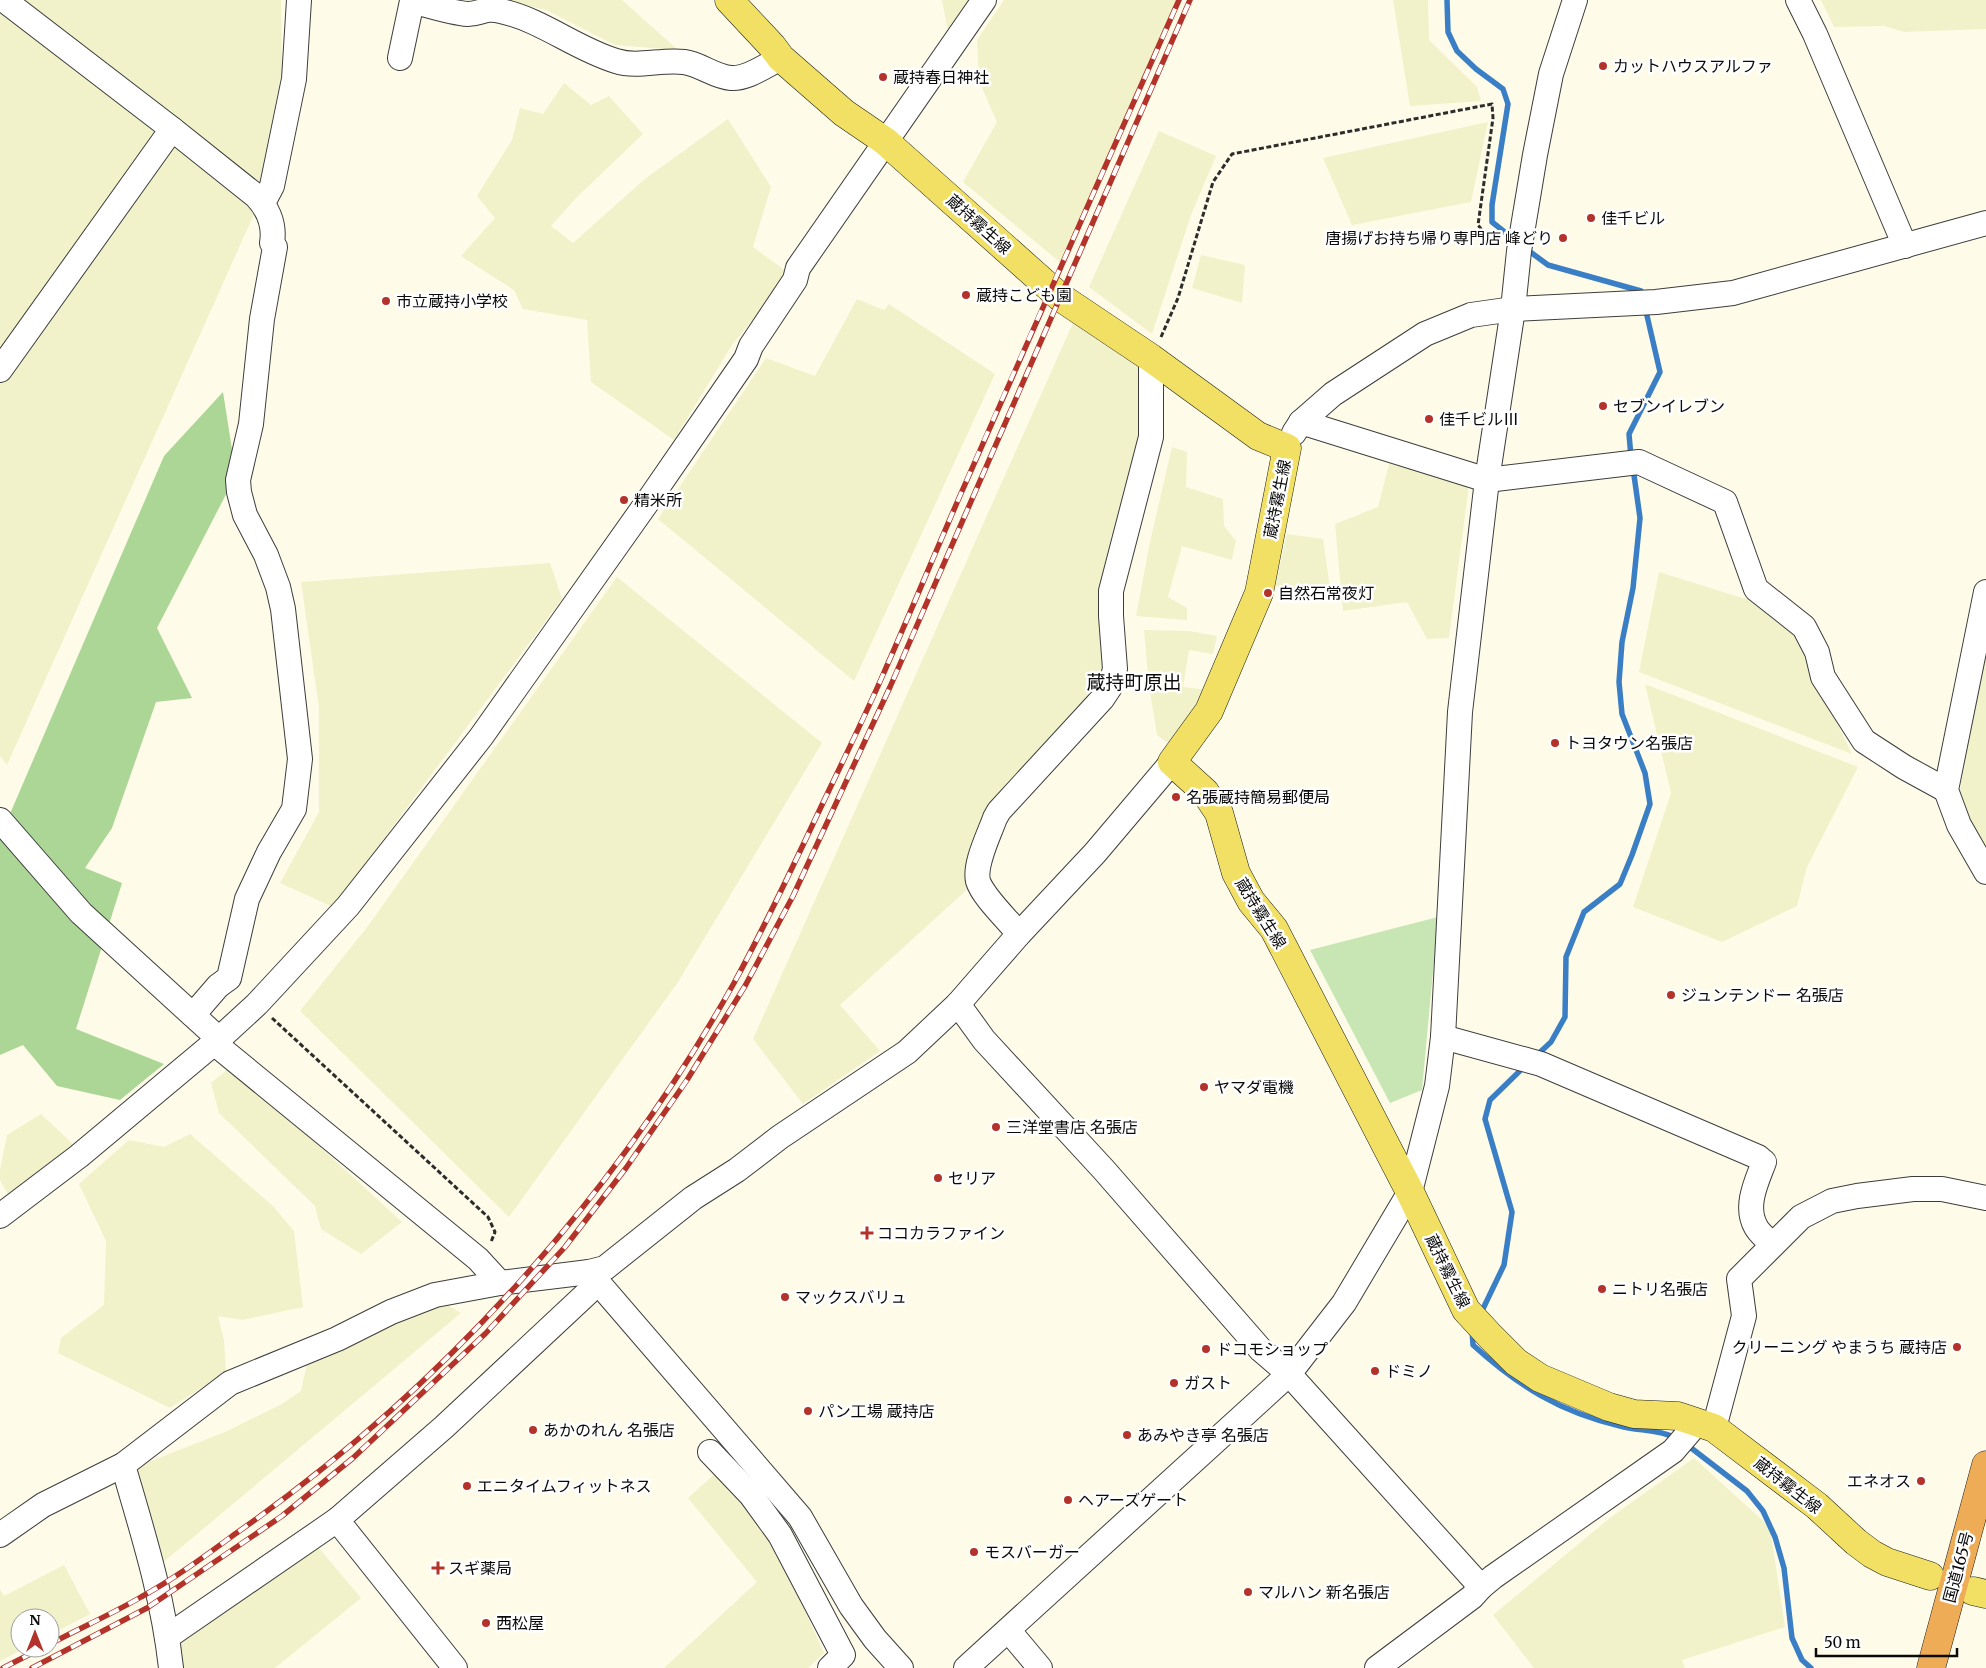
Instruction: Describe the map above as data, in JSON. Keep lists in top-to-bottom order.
{
  "streets": {
    "highway": ["国道165号"],
    "main road": ["蔵持霧生線"]
  },
  "districts": ["蔵持町原出"],
  "places": {
    "other": [
      "カットハウスアルファ",
      "蔵持春日神社",
      "佳千ビル",
      "唐揚げお持ち帰り専門店 峰どり",
      "蔵持こども園",
      "市立蔵持小学校",
      "セブンイレブン",
      "佳千ビルⅢ",
      "精米所",
      "自然石常夜灯",
      "トヨタウン名張店",
      "名張蔵持簡易郵便局",
      "ジュンテンドー 名張店",
      "ヤマダ電機",
      "三洋堂書店 名張店",
      "セリア",
      "ニトリ名張店",
      "マックスバリュ",
      "クリーニング やまうち 蔵持店",
      "ドコモショップ",
      "ドミノ",
      "ガスト",
      "パン工場 蔵持店",
      "あかのれん 名張店",
      "あみやき亭 名張店",
      "エネオス",
      "エニタイムフィットネス",
      "ヘアーズゲート",
      "モスバーガー",
      "マルハン 新名張店",
      "西松屋"
    ],
    "health": ["ココカラファイン", "スギ薬局"]
  },
  "scale_bar": "50 m",
  "north": "top"
}
